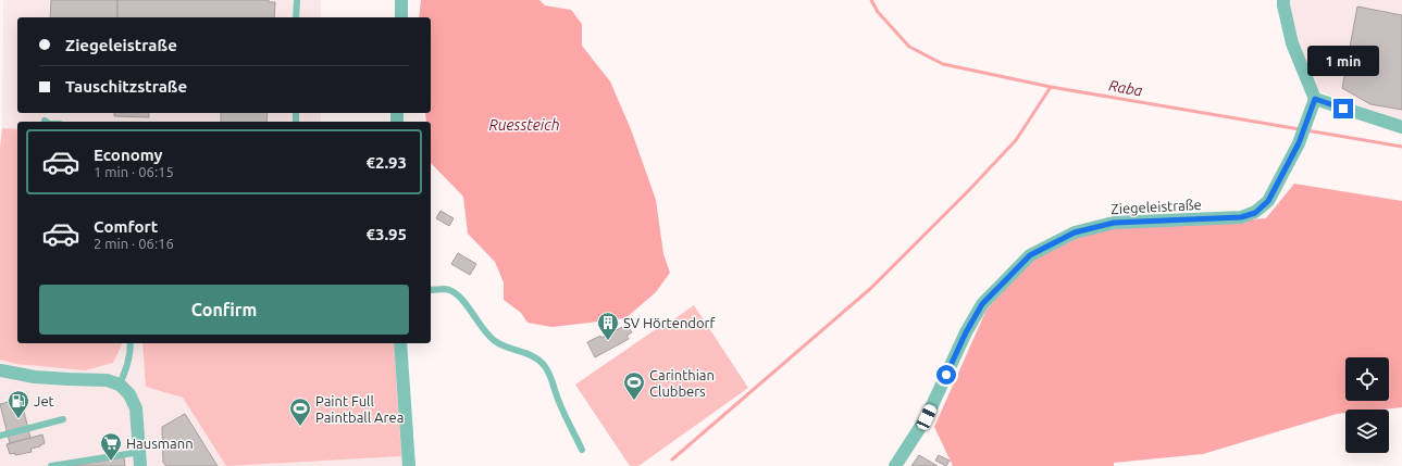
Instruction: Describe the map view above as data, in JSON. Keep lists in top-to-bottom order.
{
  "streets": {
    "street": ["Ziegeleistraße"]
  },
  "water": ["Raba", "Ruessteich"],
  "places": {
    "building": ["SV Hörtendorf"],
    "sports": ["Carinthian Clubbers", "Paint Full Paintball Area"],
    "fuel station": ["Jet"],
    "supermarket": ["Hausmann"]
  },
  "page": {
    "banner": ["Ziegeleistraße", "Tauschitzstraße"],
    "bubble": "1 min",
    "list": [
      {
        "name": "Economy",
        "note": "1 min · 06:15",
        "value": "€2.93"
      },
      {
        "name": "Comfort",
        "note": "2 min · 06:16",
        "value": "€3.95"
      }
    ],
    "buttons": "Confirm"
  }
}
